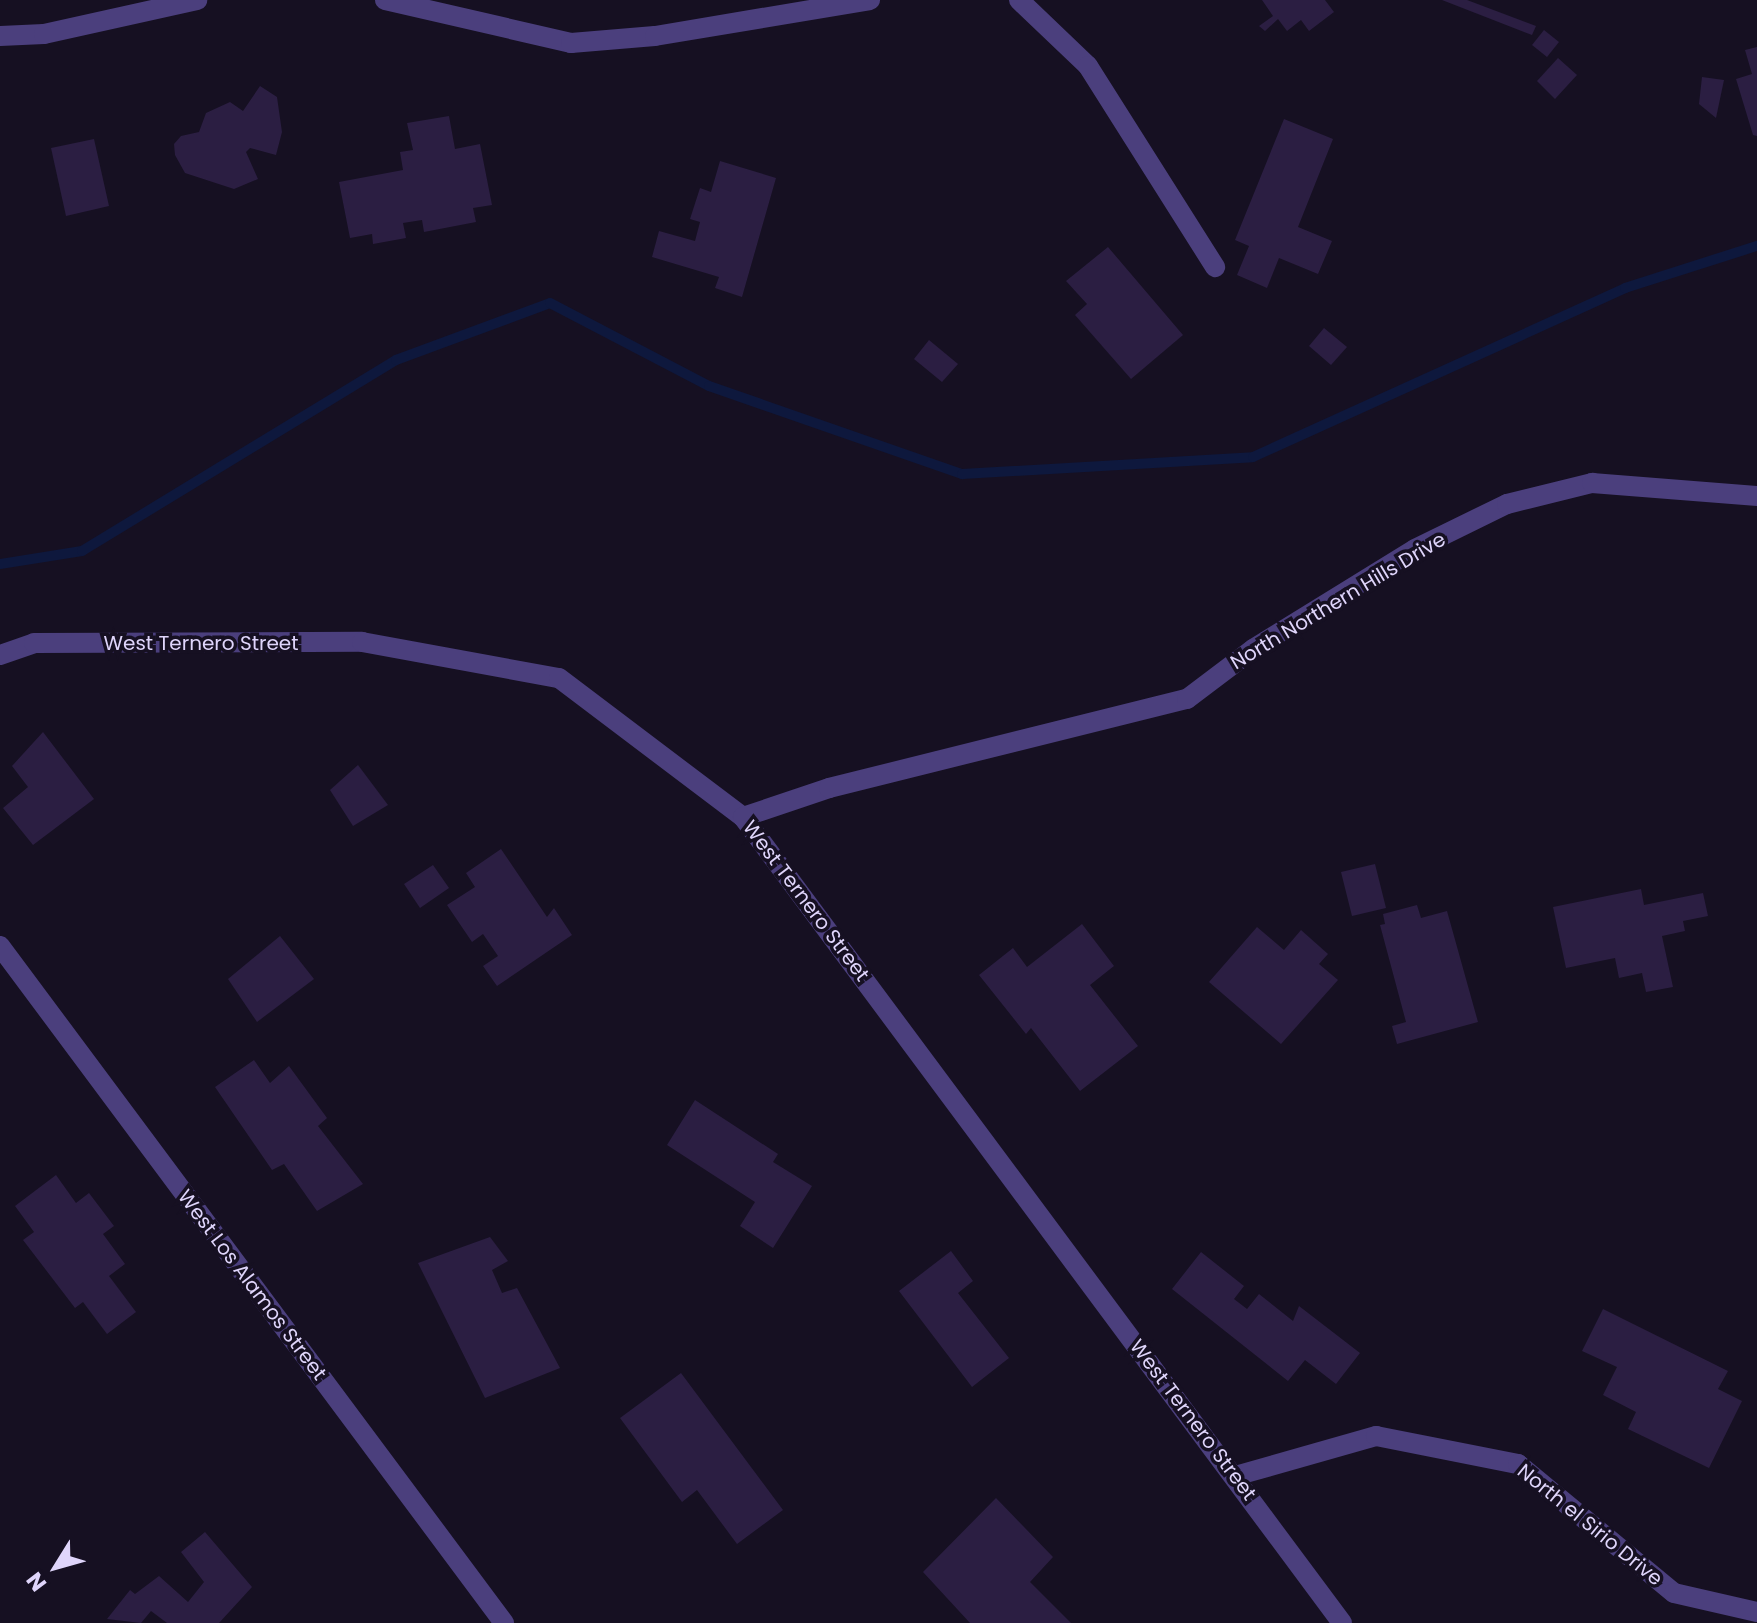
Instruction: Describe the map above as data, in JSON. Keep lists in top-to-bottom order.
{
  "streets": {
    "street": [
      "North Northern Hills Drive",
      "West Ternero Street",
      "West Los Alamos Street",
      "North el Sirio Drive"
    ]
  },
  "crossings": [
    ["North Northern Hills Drive", "West Ternero Street"],
    ["West Ternero Street", "North el Sirio Drive"]
  ],
  "north": "bottom left"
}
